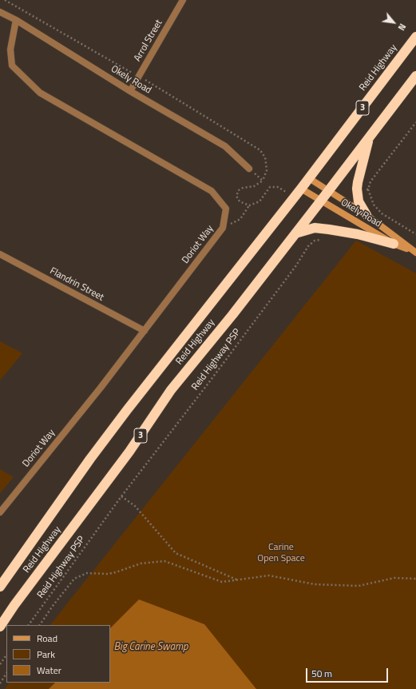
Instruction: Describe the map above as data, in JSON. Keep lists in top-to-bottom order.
{
  "streets": {
    "highway": ["Reid Highway", "3"],
    "main road": ["Okely Road"],
    "street": ["Arrol Street", "Doriot Way", "Flandrin Street"],
    "path": ["Reid Highway PSP"]
  },
  "crossings": [
    ["Arrol Street", "Okely Road"],
    ["Reid Highway", "Okely Road"],
    ["Okely Road", "Doriot Way"],
    ["Doriot Way", "Flandrin Street"]
  ],
  "water": ["Big Carine Swamp"],
  "parks": ["Carine Open Space"],
  "legend": ["Road", "Park", "Water"],
  "scale_bar": "50 m",
  "north": "bottom right"
}
